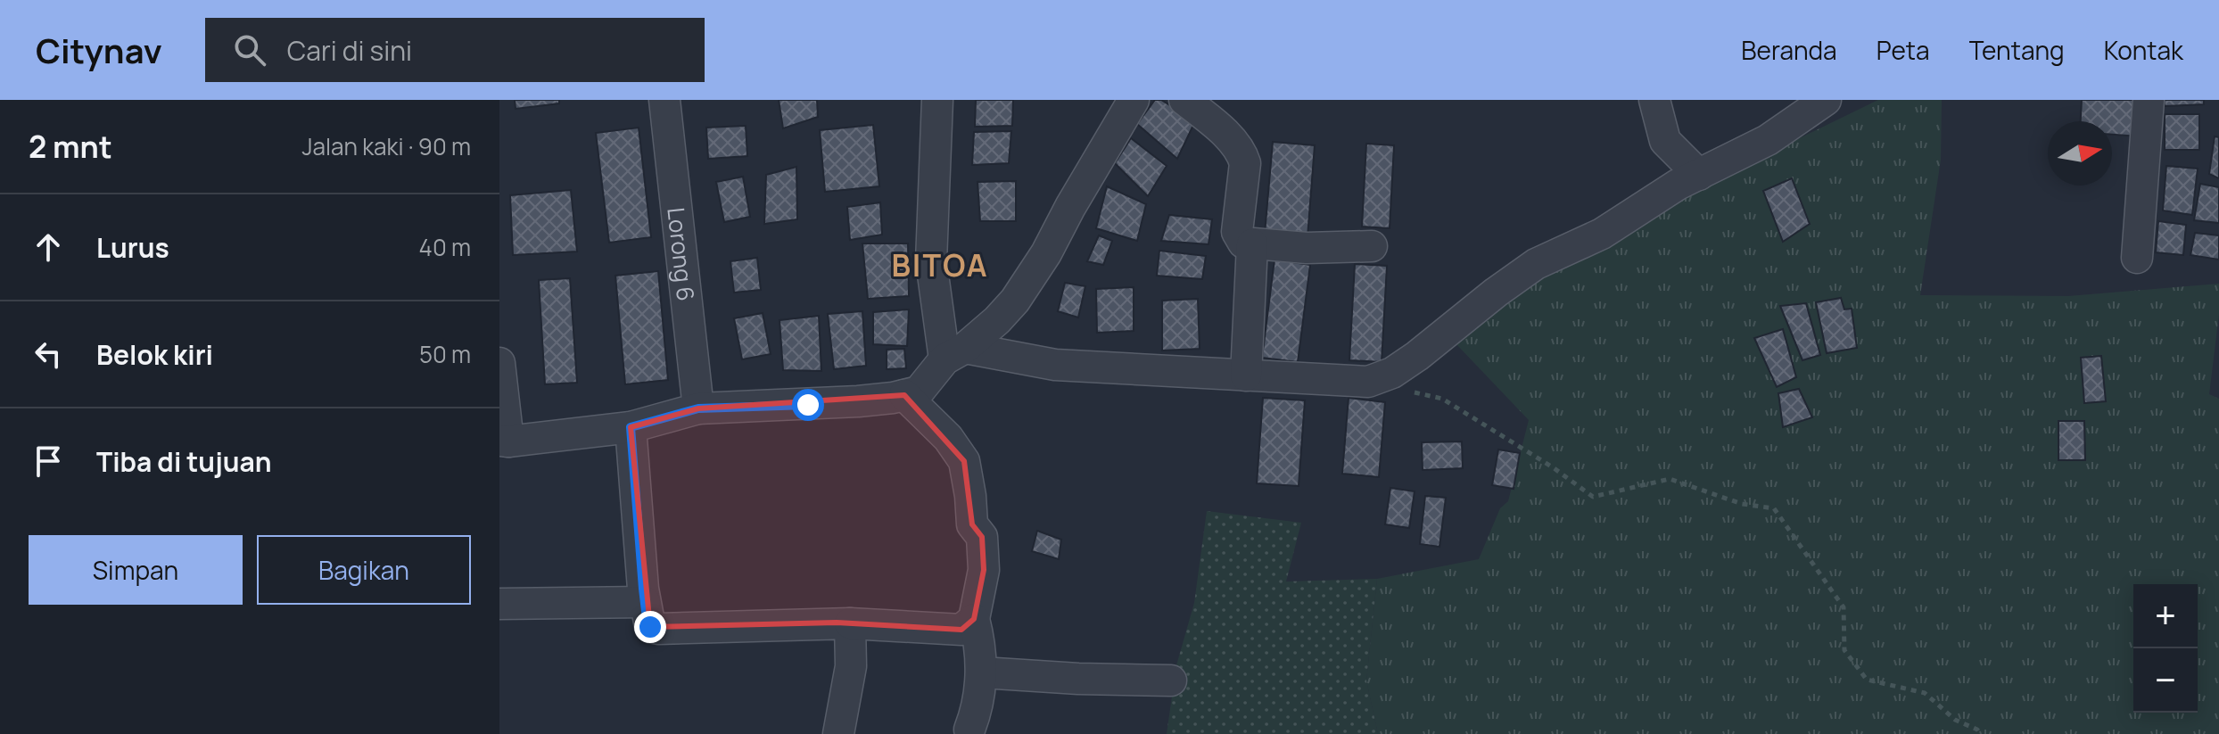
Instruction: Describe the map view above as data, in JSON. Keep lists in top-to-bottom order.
{
  "streets": {
    "street": ["Lorong 6"]
  },
  "districts": ["BITOA"],
  "north": "right",
  "page": {
    "header": "Citynav",
    "search": "Cari di sini",
    "nav": [
      "Beranda",
      "Peta",
      "Tentang",
      "Kontak"
    ],
    "heading": ["2 mnt", "Jalan kaki · 90 m"],
    "list": [
      ["Lurus", "40 m"],
      ["Belok kiri", "50 m"],
      "Tiba di tujuan"
    ],
    "buttons": ["Simpan", "Bagikan"],
    "map_buttons": ["+", "−"]
  }
}
